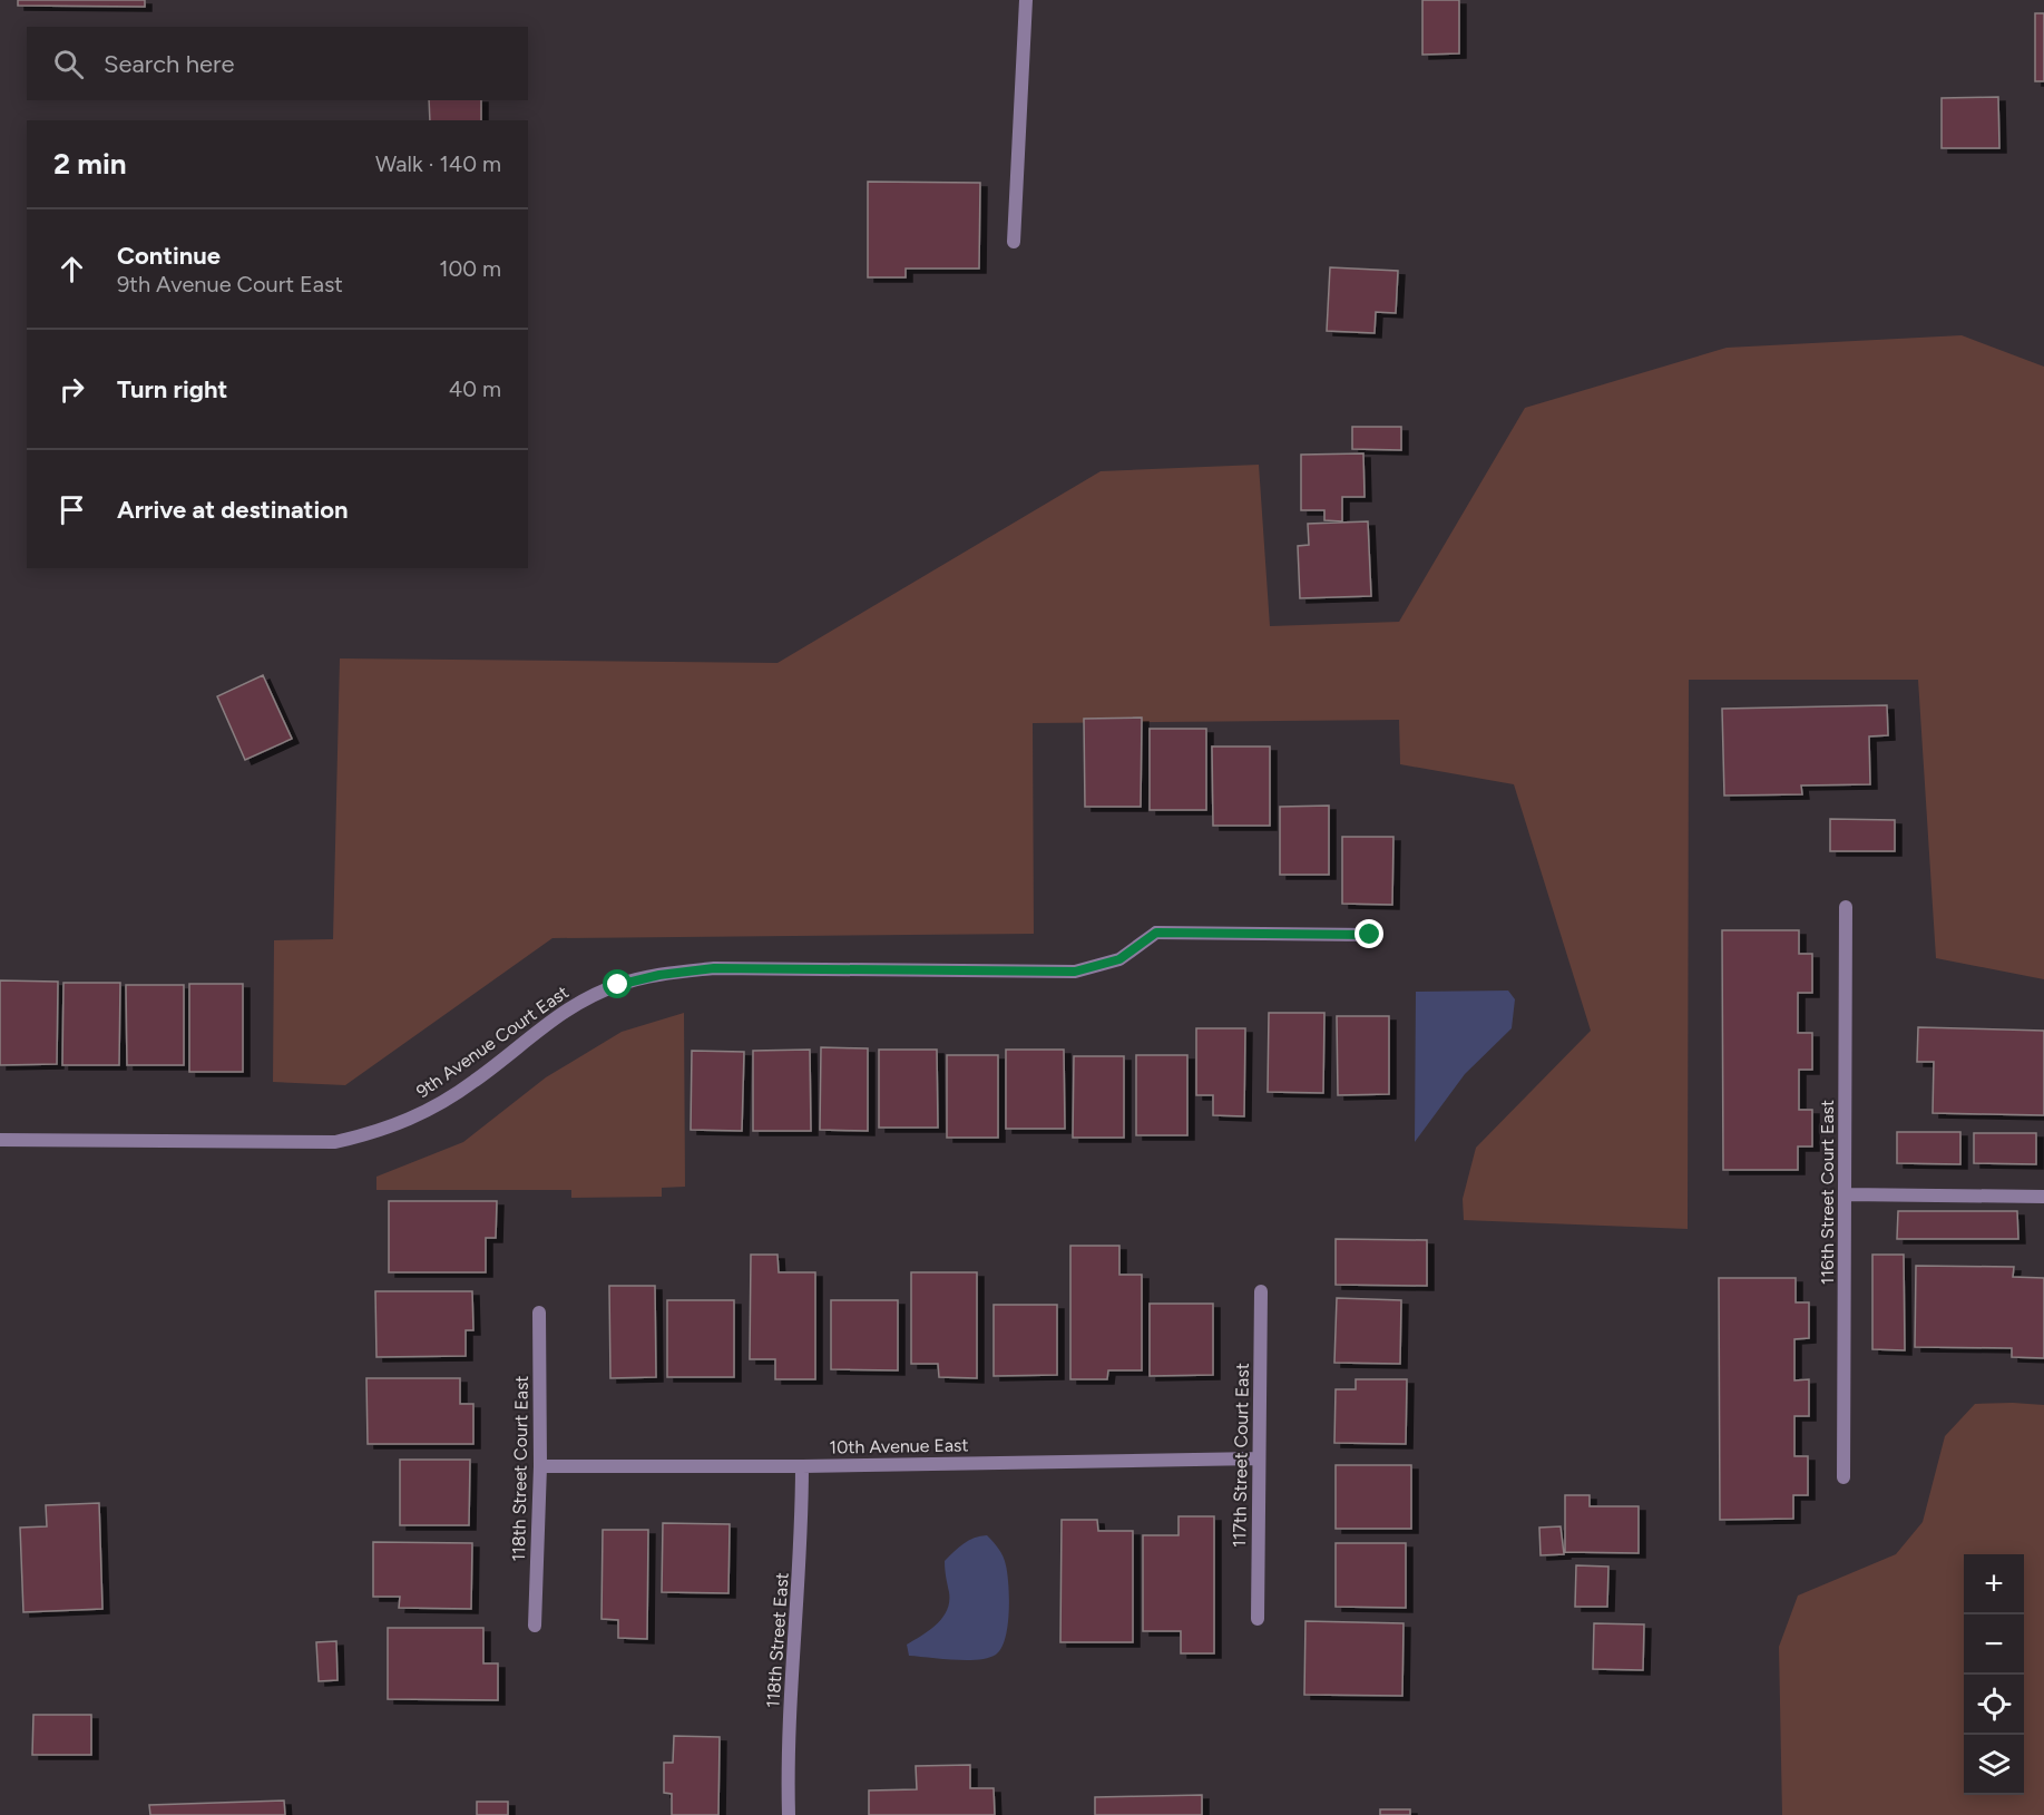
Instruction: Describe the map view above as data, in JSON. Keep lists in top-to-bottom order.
{
  "streets": {
    "street": [
      "9th Avenue Court East",
      "116th Street Court East",
      "10th Avenue East",
      "117th Street Court East",
      "118th Street Court East",
      "118th Street East"
    ]
  },
  "crossings": [
    ["10th Avenue East", "117th Street Court East"],
    ["10th Avenue East", "118th Street Court East"],
    ["10th Avenue East", "118th Street East"]
  ],
  "page": {
    "search": "Search here",
    "heading": ["2 min", "Walk · 140 m"],
    "list": [
      ["Continue", "9th Avenue Court East", "100 m"],
      ["Turn right", "40 m"],
      "Arrive at destination"
    ],
    "map_buttons": ["+", "−"]
  }
}
